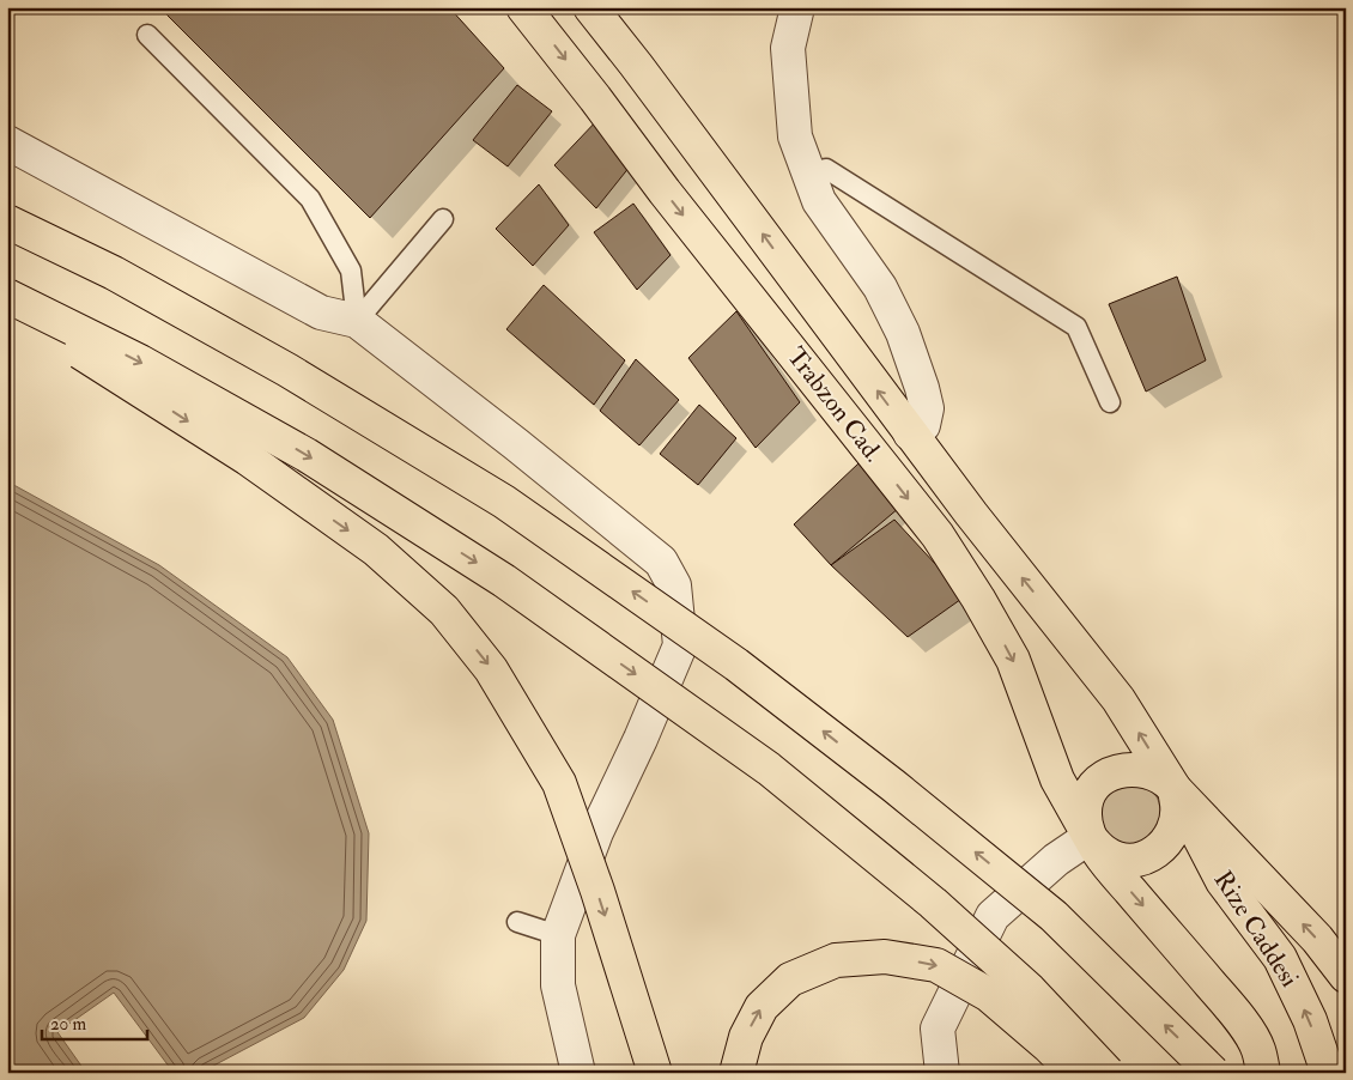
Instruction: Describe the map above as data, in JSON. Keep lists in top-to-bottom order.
{
  "streets": {
    "main road": ["Trabzon Cad.", "Rize Caddesi"]
  },
  "crossings": [
    ["Trabzon Cad.", "Rize Caddesi"]
  ],
  "scale_bar": "20 m"
}
